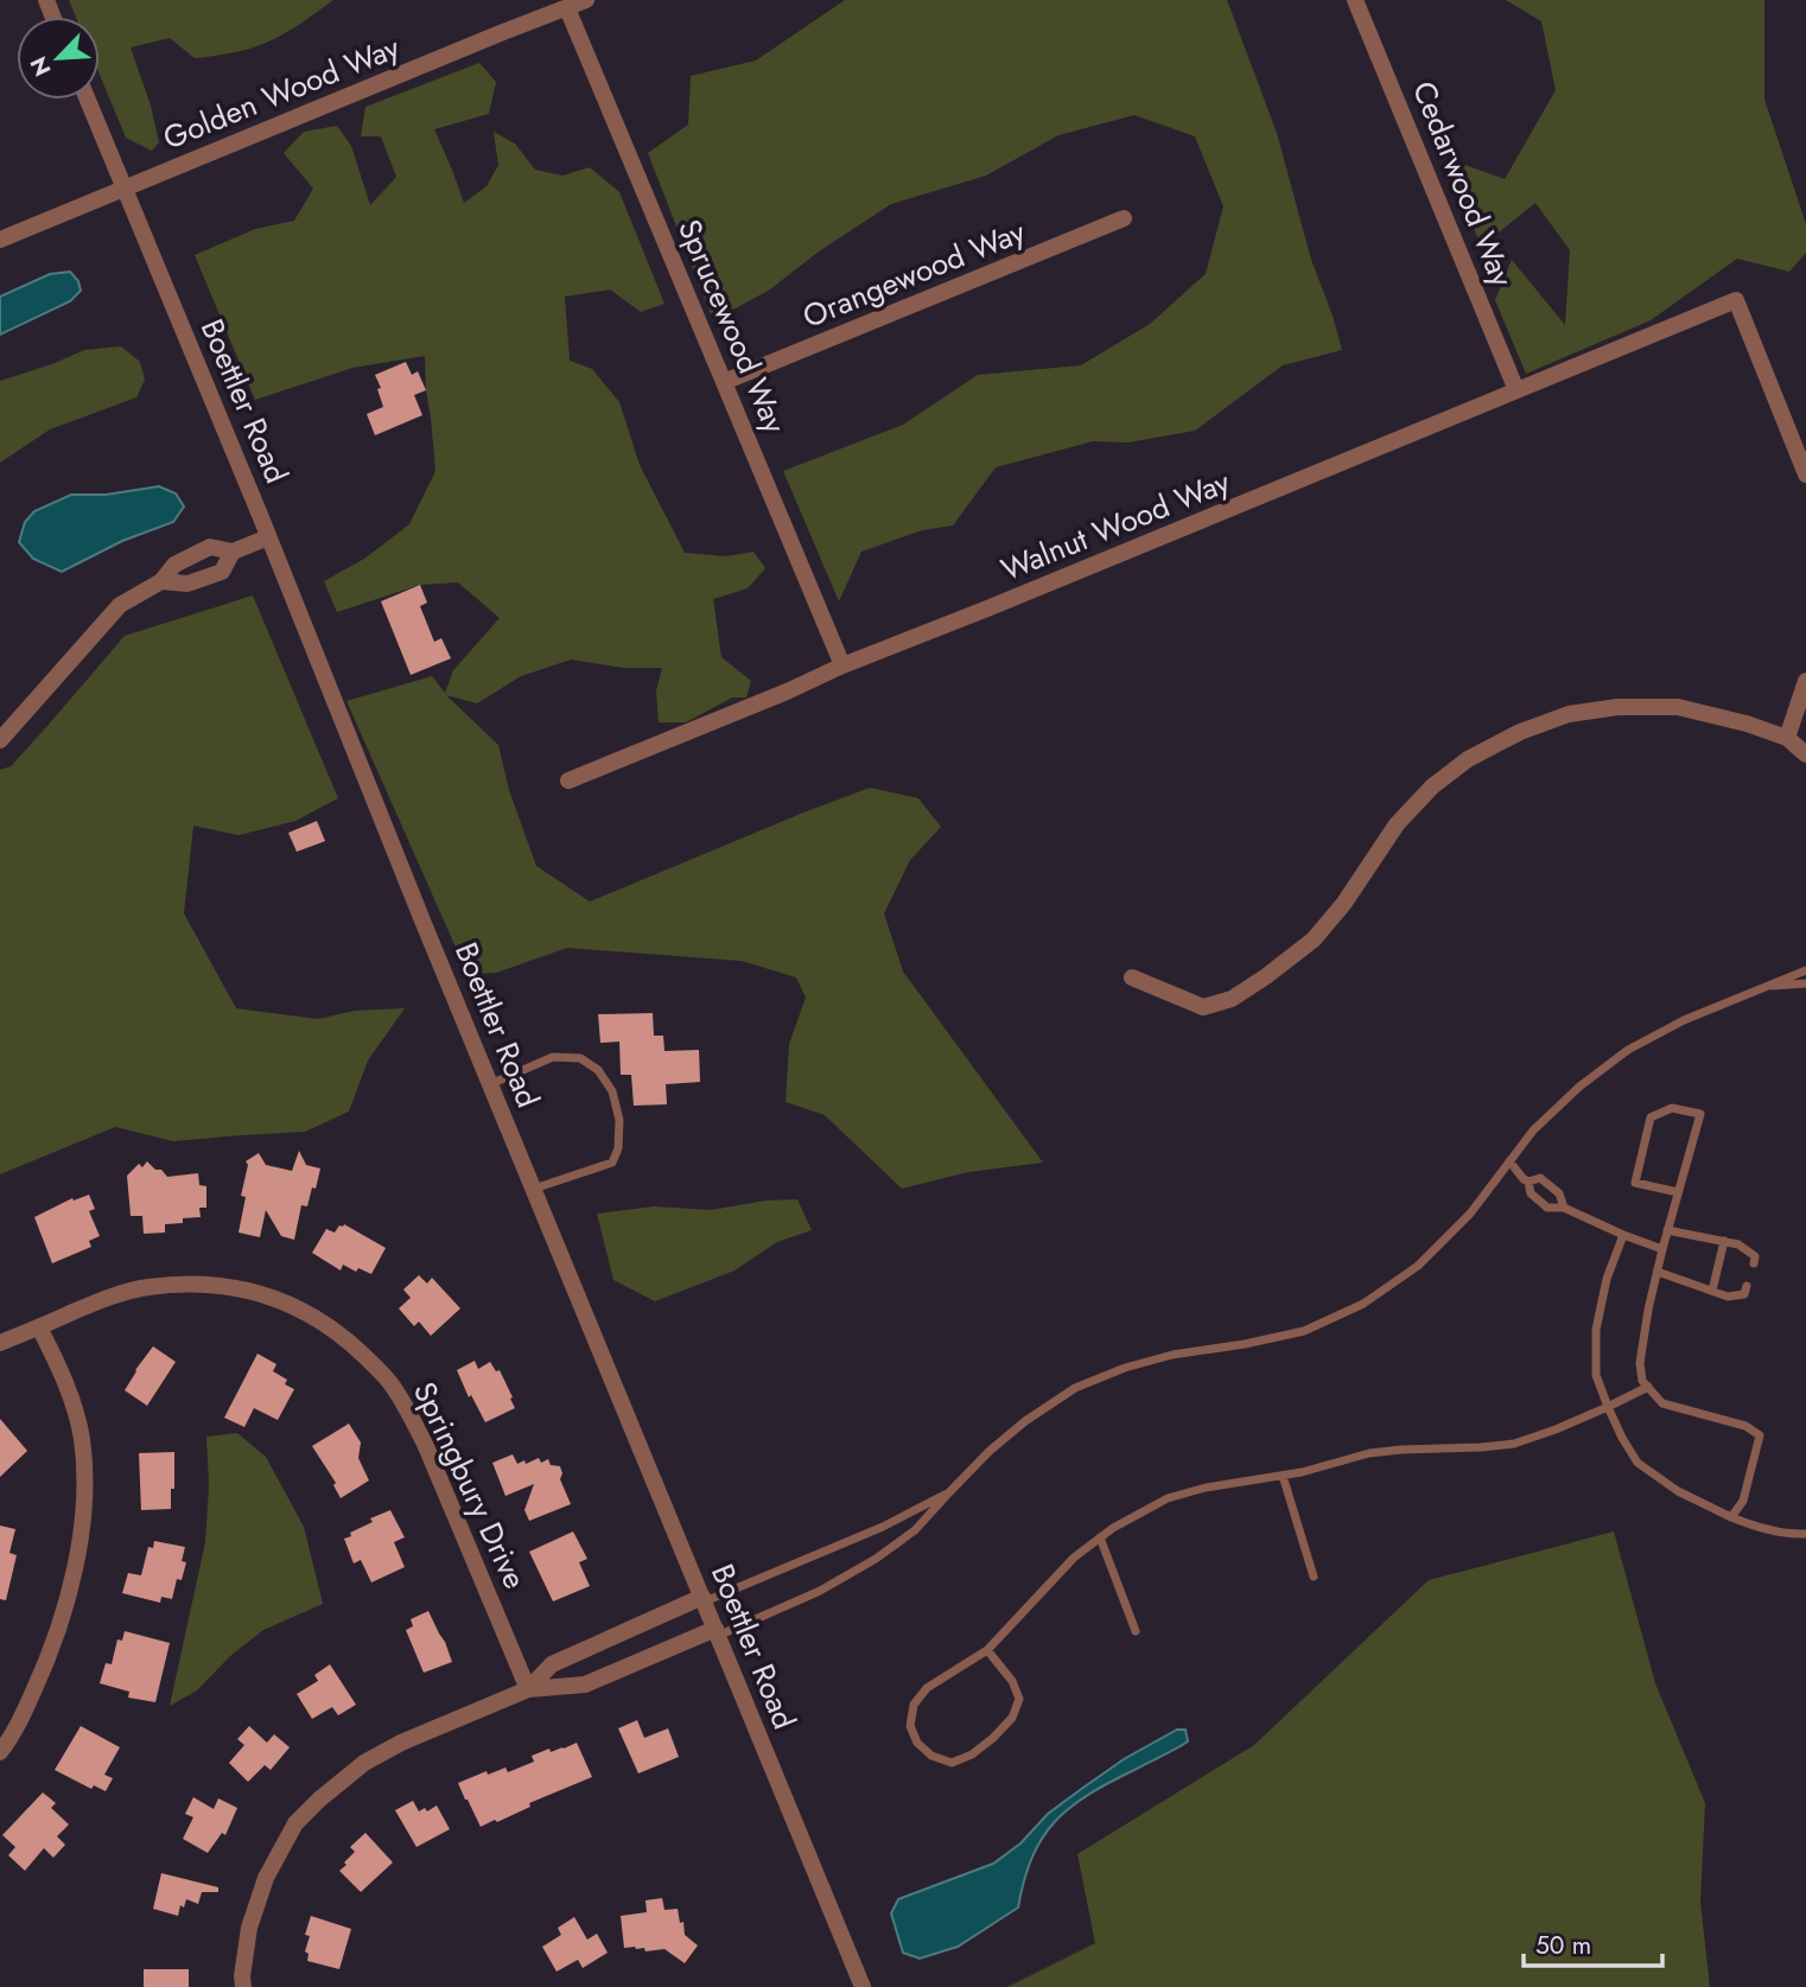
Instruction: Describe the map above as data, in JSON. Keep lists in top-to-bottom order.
{
  "streets": {
    "street": [
      "Golden Wood Way",
      "Cedarwood Way",
      "Orangewood Way",
      "Sprucewood Way",
      "Boettler Road",
      "Walnut Wood Way",
      "Springbury Drive"
    ]
  },
  "crossings": [
    ["Golden Wood Way", "Sprucewood Way"],
    ["Golden Wood Way", "Boettler Road"],
    ["Cedarwood Way", "Walnut Wood Way"],
    ["Orangewood Way", "Sprucewood Way"],
    ["Sprucewood Way", "Walnut Wood Way"]
  ],
  "scale_bar": "50 m",
  "north": "bottom left"
}
